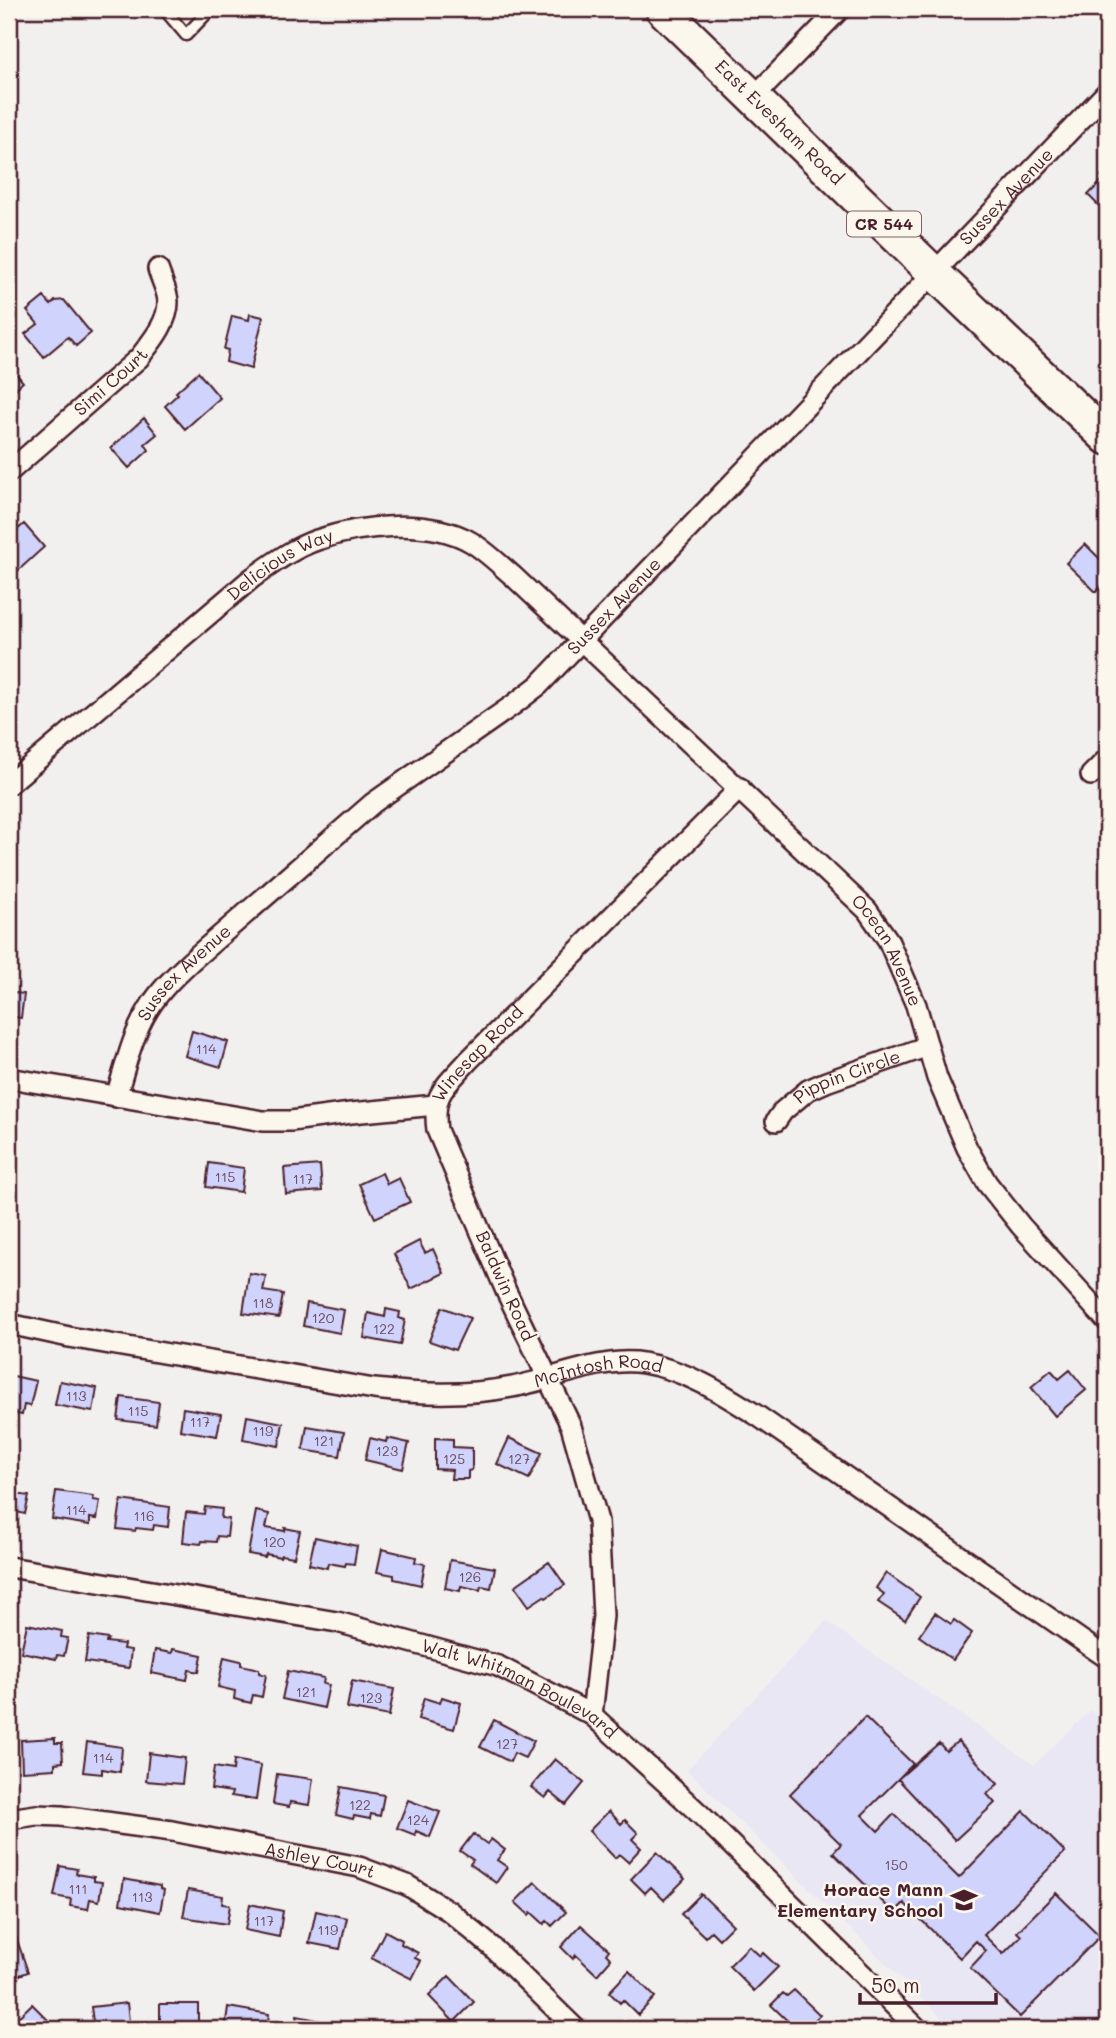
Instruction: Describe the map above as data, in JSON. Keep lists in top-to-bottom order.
{
  "streets": {
    "main road": ["East Evesham Road", "CR 544"],
    "street": [
      "Sussex Avenue",
      "Simi Court",
      "Delicious Way",
      "Ocean Avenue",
      "Winesap Road",
      "Pippin Circle",
      "Baldwin Road",
      "McIntosh Road",
      "Walt Whitman Boulevard",
      "Ashley Court"
    ]
  },
  "crossings": [
    ["East Evesham Road", "Sussex Avenue"],
    ["Sussex Avenue", "Delicious Way"],
    ["Sussex Avenue", "Ocean Avenue"],
    ["Sussex Avenue", "Winesap Road"],
    ["Delicious Way", "Ocean Avenue"],
    ["Ocean Avenue", "Winesap Road"],
    ["Ocean Avenue", "Pippin Circle"],
    ["Winesap Road", "Baldwin Road"],
    ["Baldwin Road", "McIntosh Road"],
    ["Baldwin Road", "Walt Whitman Boulevard"]
  ],
  "places": {
    "school or university": ["Horace Mann Elementary School"]
  },
  "house_numbers": [
    "114",
    "115",
    "117",
    "118",
    "120",
    "122",
    "113",
    "115",
    "117",
    "119",
    "121",
    "123",
    "125",
    "127",
    "114",
    "116",
    "120",
    "126",
    "121",
    "123",
    "127",
    "114",
    "122",
    "124",
    "150",
    "111",
    "113",
    "117",
    "119"
  ],
  "scale_bar": "50 m"
}
